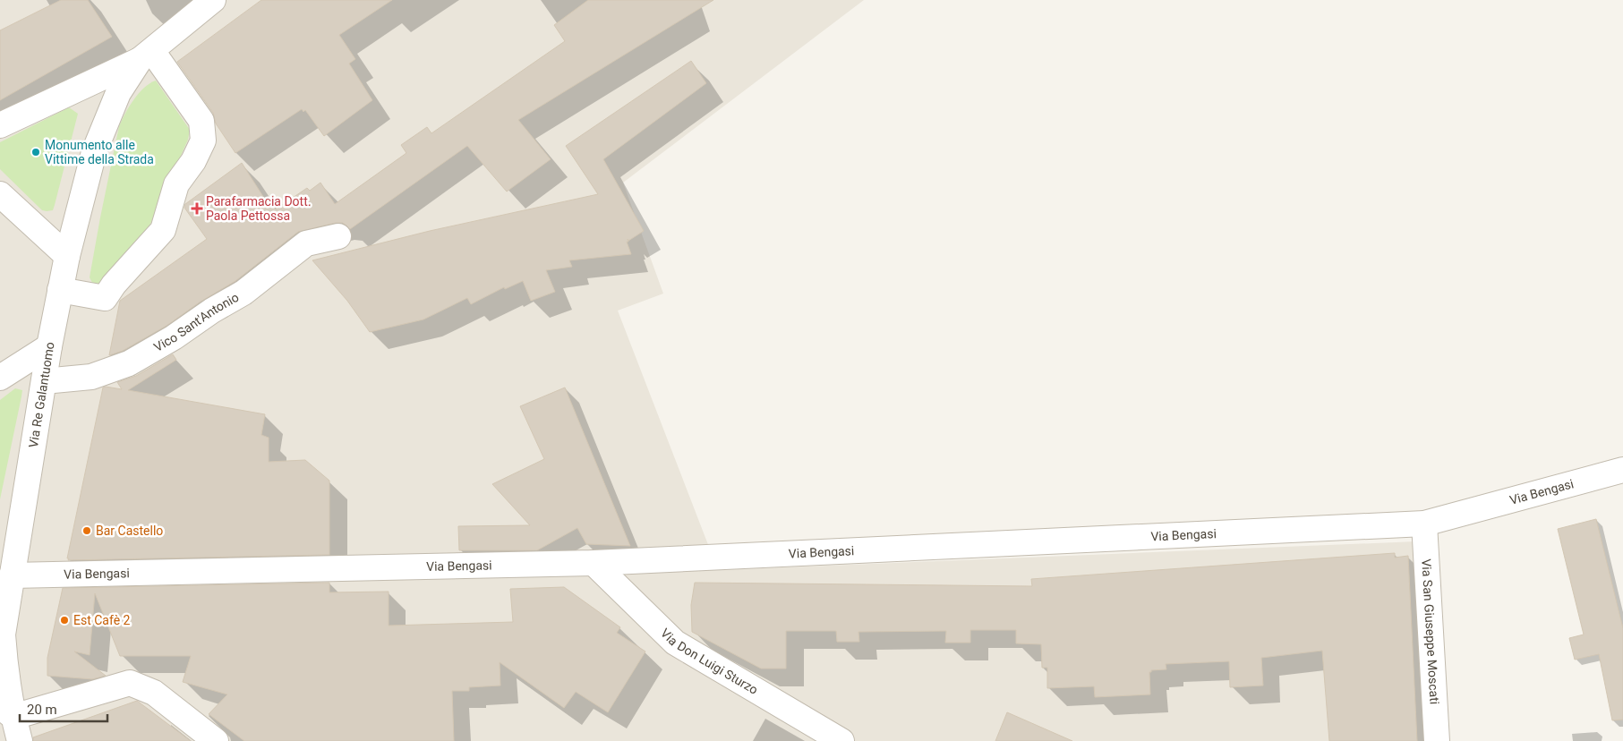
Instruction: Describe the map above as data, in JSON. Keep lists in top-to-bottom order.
{
  "streets": {
    "street": [
      "Vico Sant'Antonio",
      "Via Re Galantuomo",
      "Via Bengasi",
      "Via San Giuseppe Moscati",
      "Via Don Luigi Sturzo"
    ]
  },
  "crossings": [
    ["Vico Sant'Antonio", "Via Re Galantuomo"],
    ["Via Re Galantuomo", "Via Bengasi"],
    ["Via Bengasi", "Via San Giuseppe Moscati"],
    ["Via Bengasi", "Via Don Luigi Sturzo"]
  ],
  "places": {
    "other": ["Monumento alle Vittime della Strada", "Bar Castello", "Est Cafè 2"],
    "health": ["Parafarmacia Dott. Paola Pettossa"]
  },
  "scale_bar": "20 m"
}
